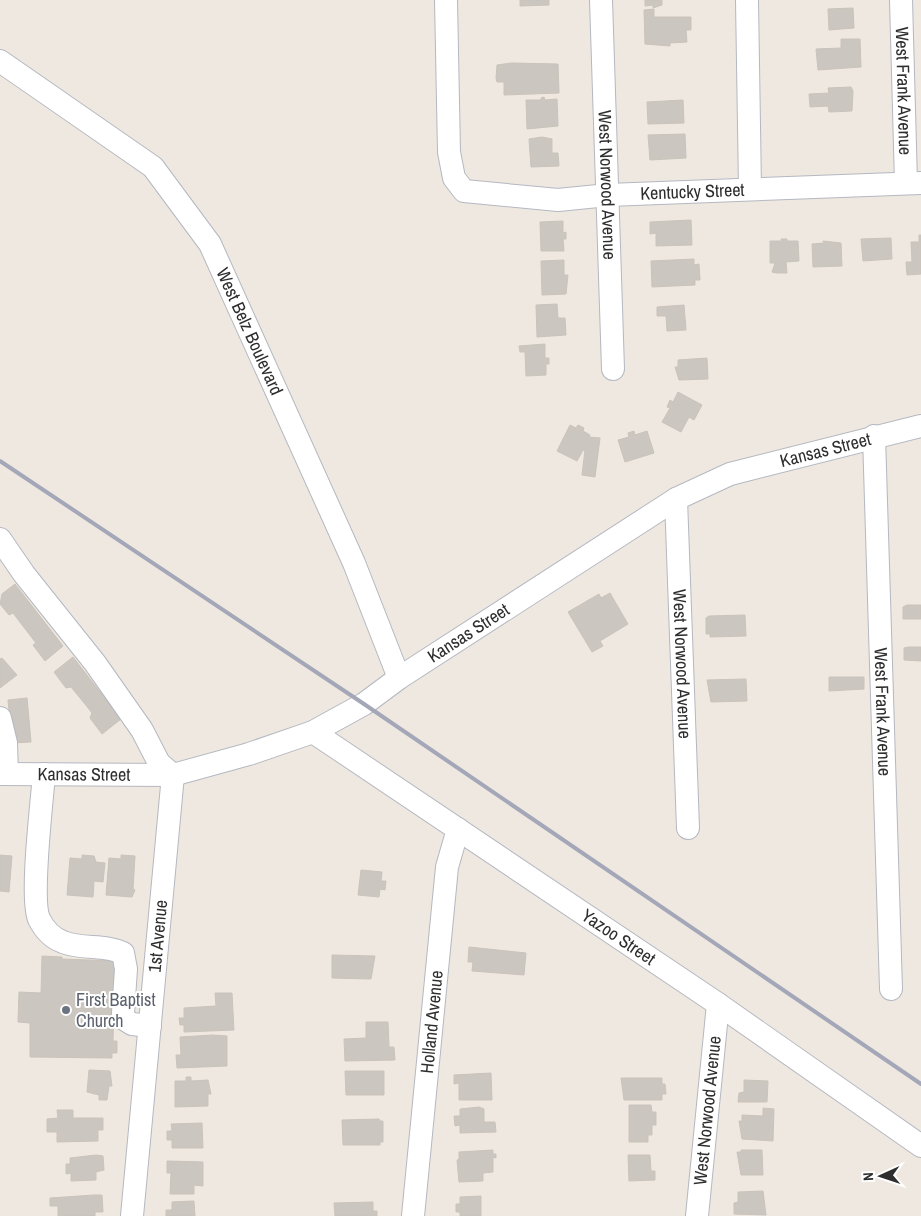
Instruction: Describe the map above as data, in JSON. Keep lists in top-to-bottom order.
{
  "streets": {
    "street": [
      "West Frank Avenue",
      "West Norwood Avenue",
      "Kentucky Street",
      "West Belz Boulevard",
      "Kansas Street",
      "1st Avenue",
      "Yazoo Street",
      "Holland Avenue"
    ]
  },
  "crossings": [
    ["West Frank Avenue", "Kentucky Street"],
    ["West Frank Avenue", "Kansas Street"],
    ["West Norwood Avenue", "Kentucky Street"],
    ["West Norwood Avenue", "Kansas Street"],
    ["West Norwood Avenue", "Yazoo Street"],
    ["West Belz Boulevard", "Kansas Street"],
    ["Kansas Street", "1st Avenue"],
    ["Kansas Street", "Yazoo Street"],
    ["Yazoo Street", "Holland Avenue"]
  ],
  "places": ["First Baptist Church"],
  "north": "left"
}
